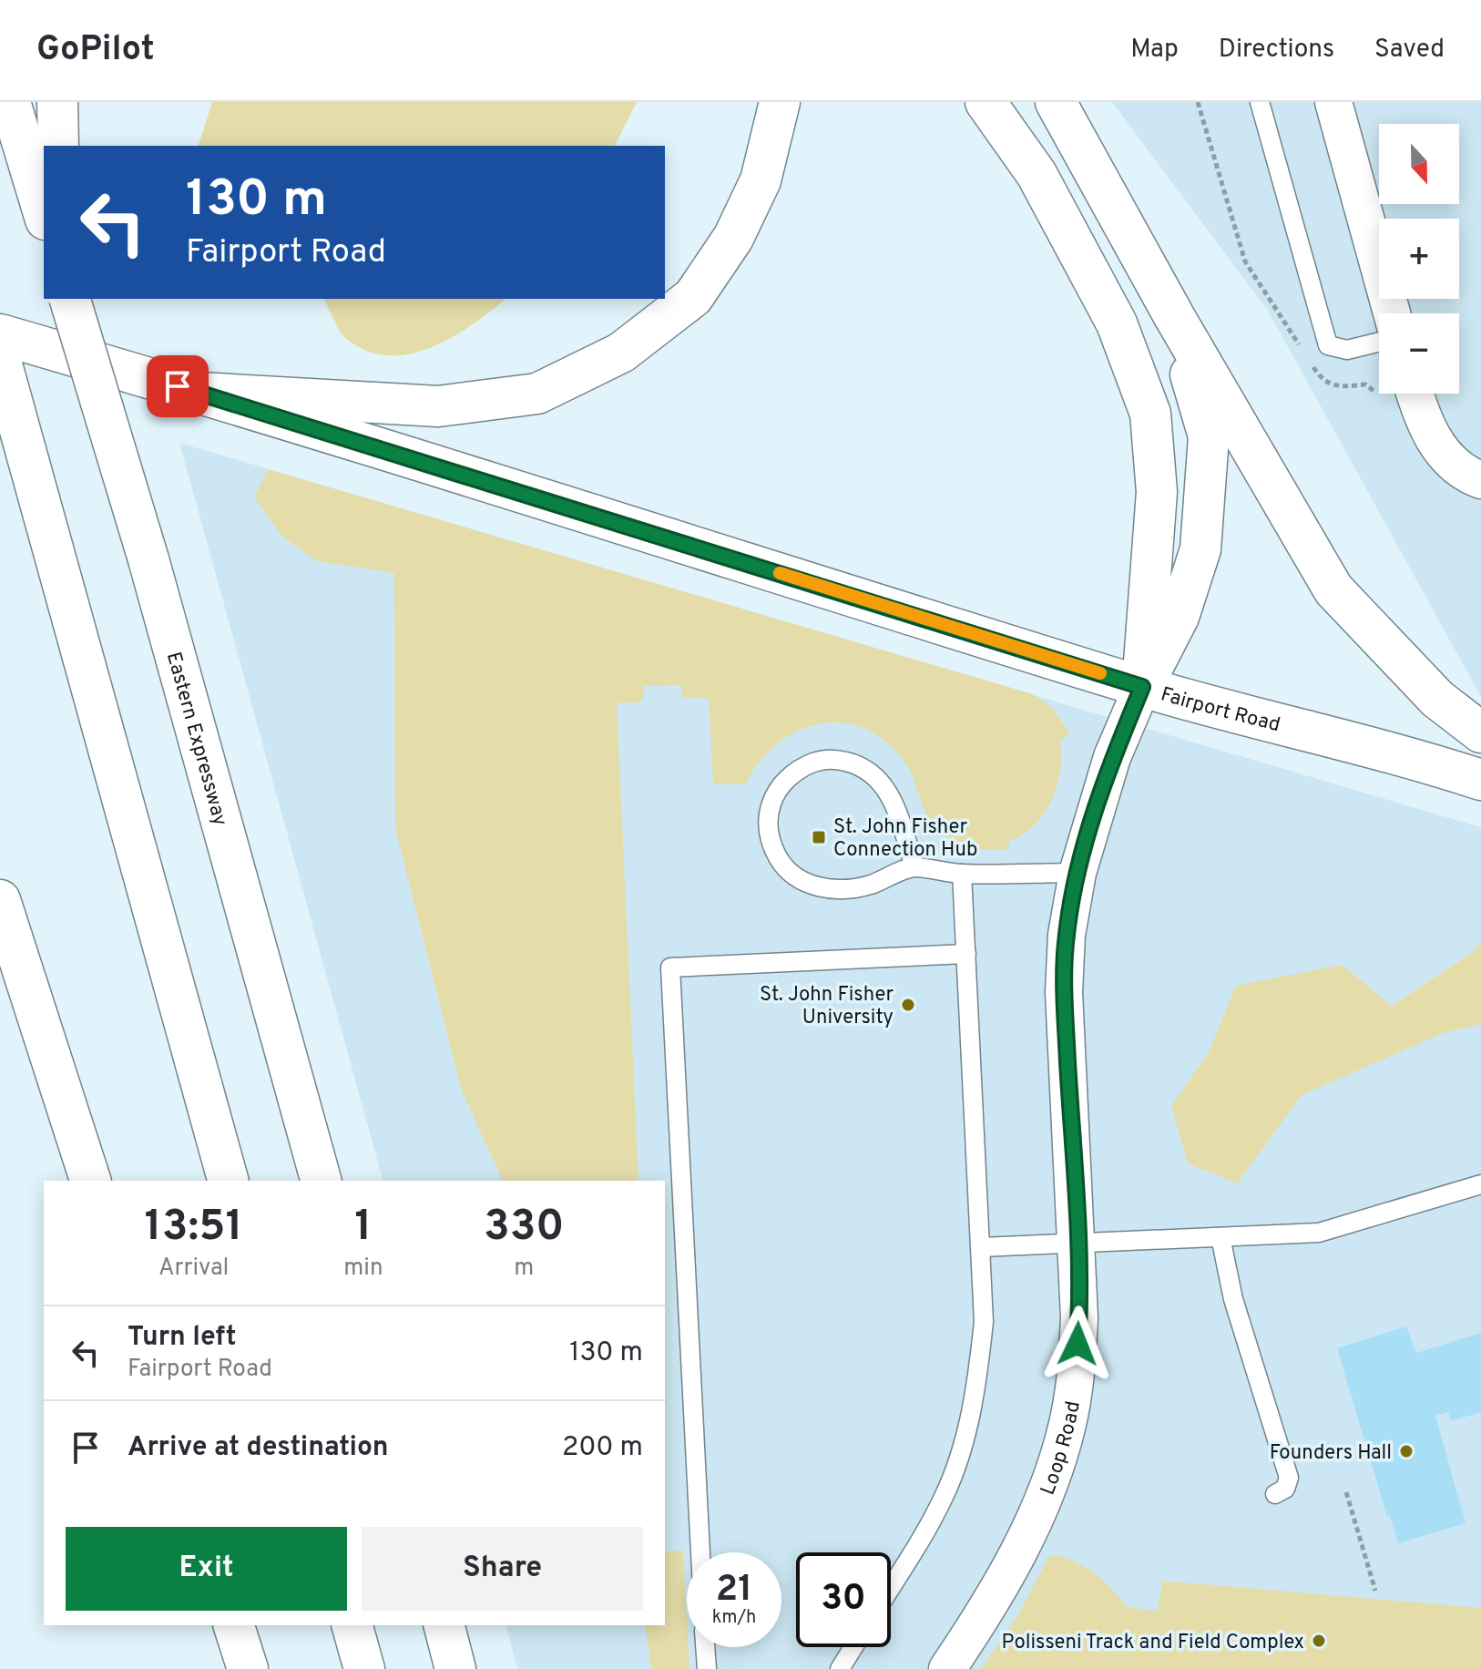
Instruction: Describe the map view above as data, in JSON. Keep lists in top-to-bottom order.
{
  "streets": {
    "main road": ["Fairport Road", "Eastern Expressway"],
    "street": ["Loop Road"]
  },
  "crossings": [
    ["Fairport Road", "Loop Road"]
  ],
  "places": {
    "transit": ["St. John Fisher Connection Hub"],
    "other": ["St. John Fisher University", "Founders Hall", "Polisseni Track and Field Complex"]
  },
  "north": "bottom",
  "page": {
    "header": "GoPilot",
    "nav": ["Map", "Directions", "Saved"],
    "map_buttons": ["+", "−"],
    "turn": ["130 m", "Fairport Road"],
    "eta": [
      "13:51",
      "Arrival",
      "1",
      "min",
      "330",
      "m"
    ],
    "list": [
      {
        "name": "Turn left",
        "note": "Fairport Road",
        "value": "130 m"
      },
      {
        "name": "Arrive at destination",
        "value": "200 m"
      }
    ],
    "buttons": ["Exit", "Share"],
    "speed": "21 km/h",
    "limit": "30"
  }
}
